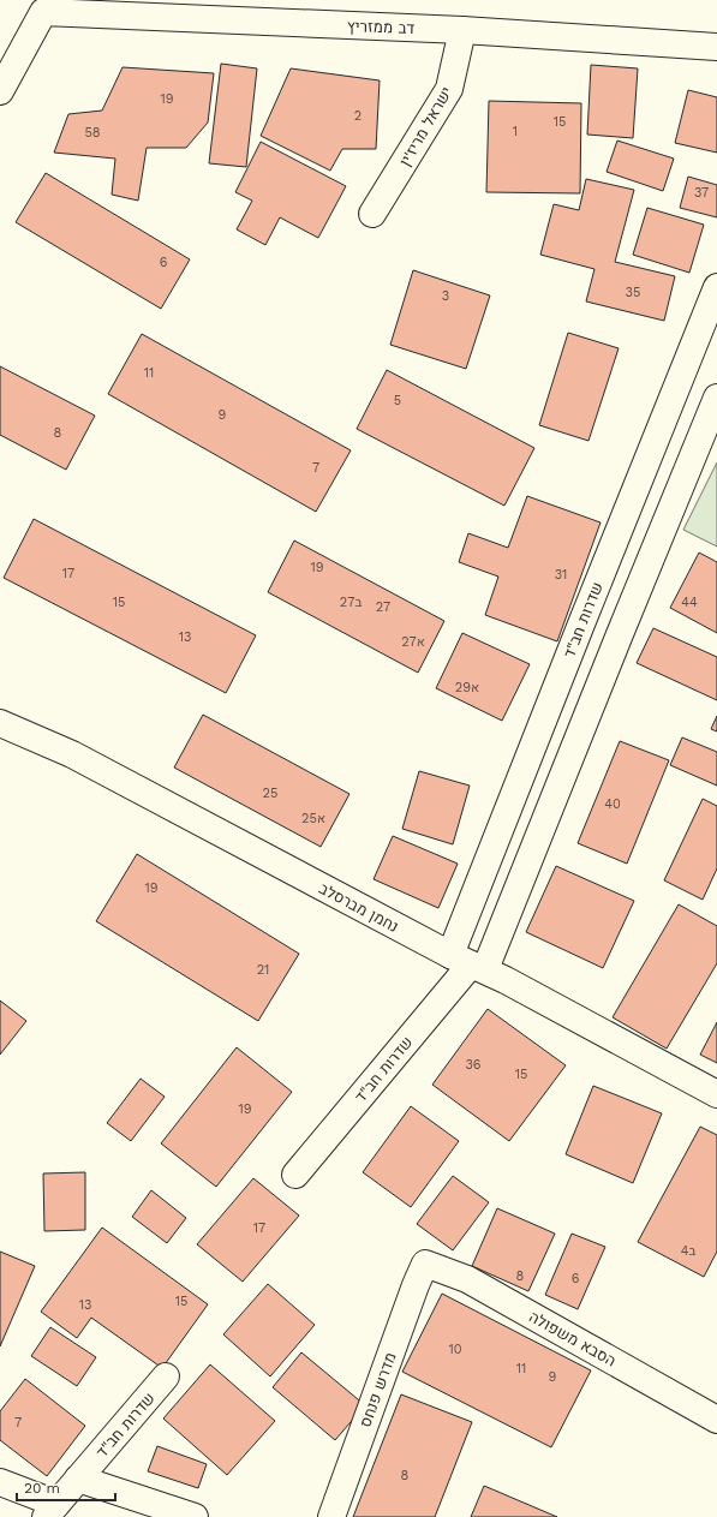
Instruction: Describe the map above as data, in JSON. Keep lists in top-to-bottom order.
{
  "streets": {
    "street": [
      "דב ממזריץ",
      "ישראל מריז'ין",
      "שדרות חב\"ד",
      "נחמן מברסלב",
      "הסבא משפולה",
      "מדרש פנחס"
    ]
  },
  "crossings": [
    ["דב ממזריץ", "ישראל מריז'ין"],
    ["שדרות חב\"ד", "נחמן מברסלב"],
    ["הסבא משפולה", "מדרש פנחס"]
  ],
  "house_numbers": [
    "19",
    "2",
    "15",
    "1",
    "58",
    "37",
    "6",
    "35",
    "3",
    "11",
    "5",
    "9",
    "8",
    "7",
    "19",
    "17",
    "31",
    "15",
    "27ב",
    "44",
    "27",
    "13",
    "27א",
    "29א",
    "25",
    "40",
    "25א",
    "19",
    "21",
    "36",
    "15",
    "19",
    "17",
    "4ב",
    "8",
    "6",
    "15",
    "13",
    "10",
    "11",
    "9",
    "7",
    "8"
  ],
  "scale_bar": "20 m"
}
